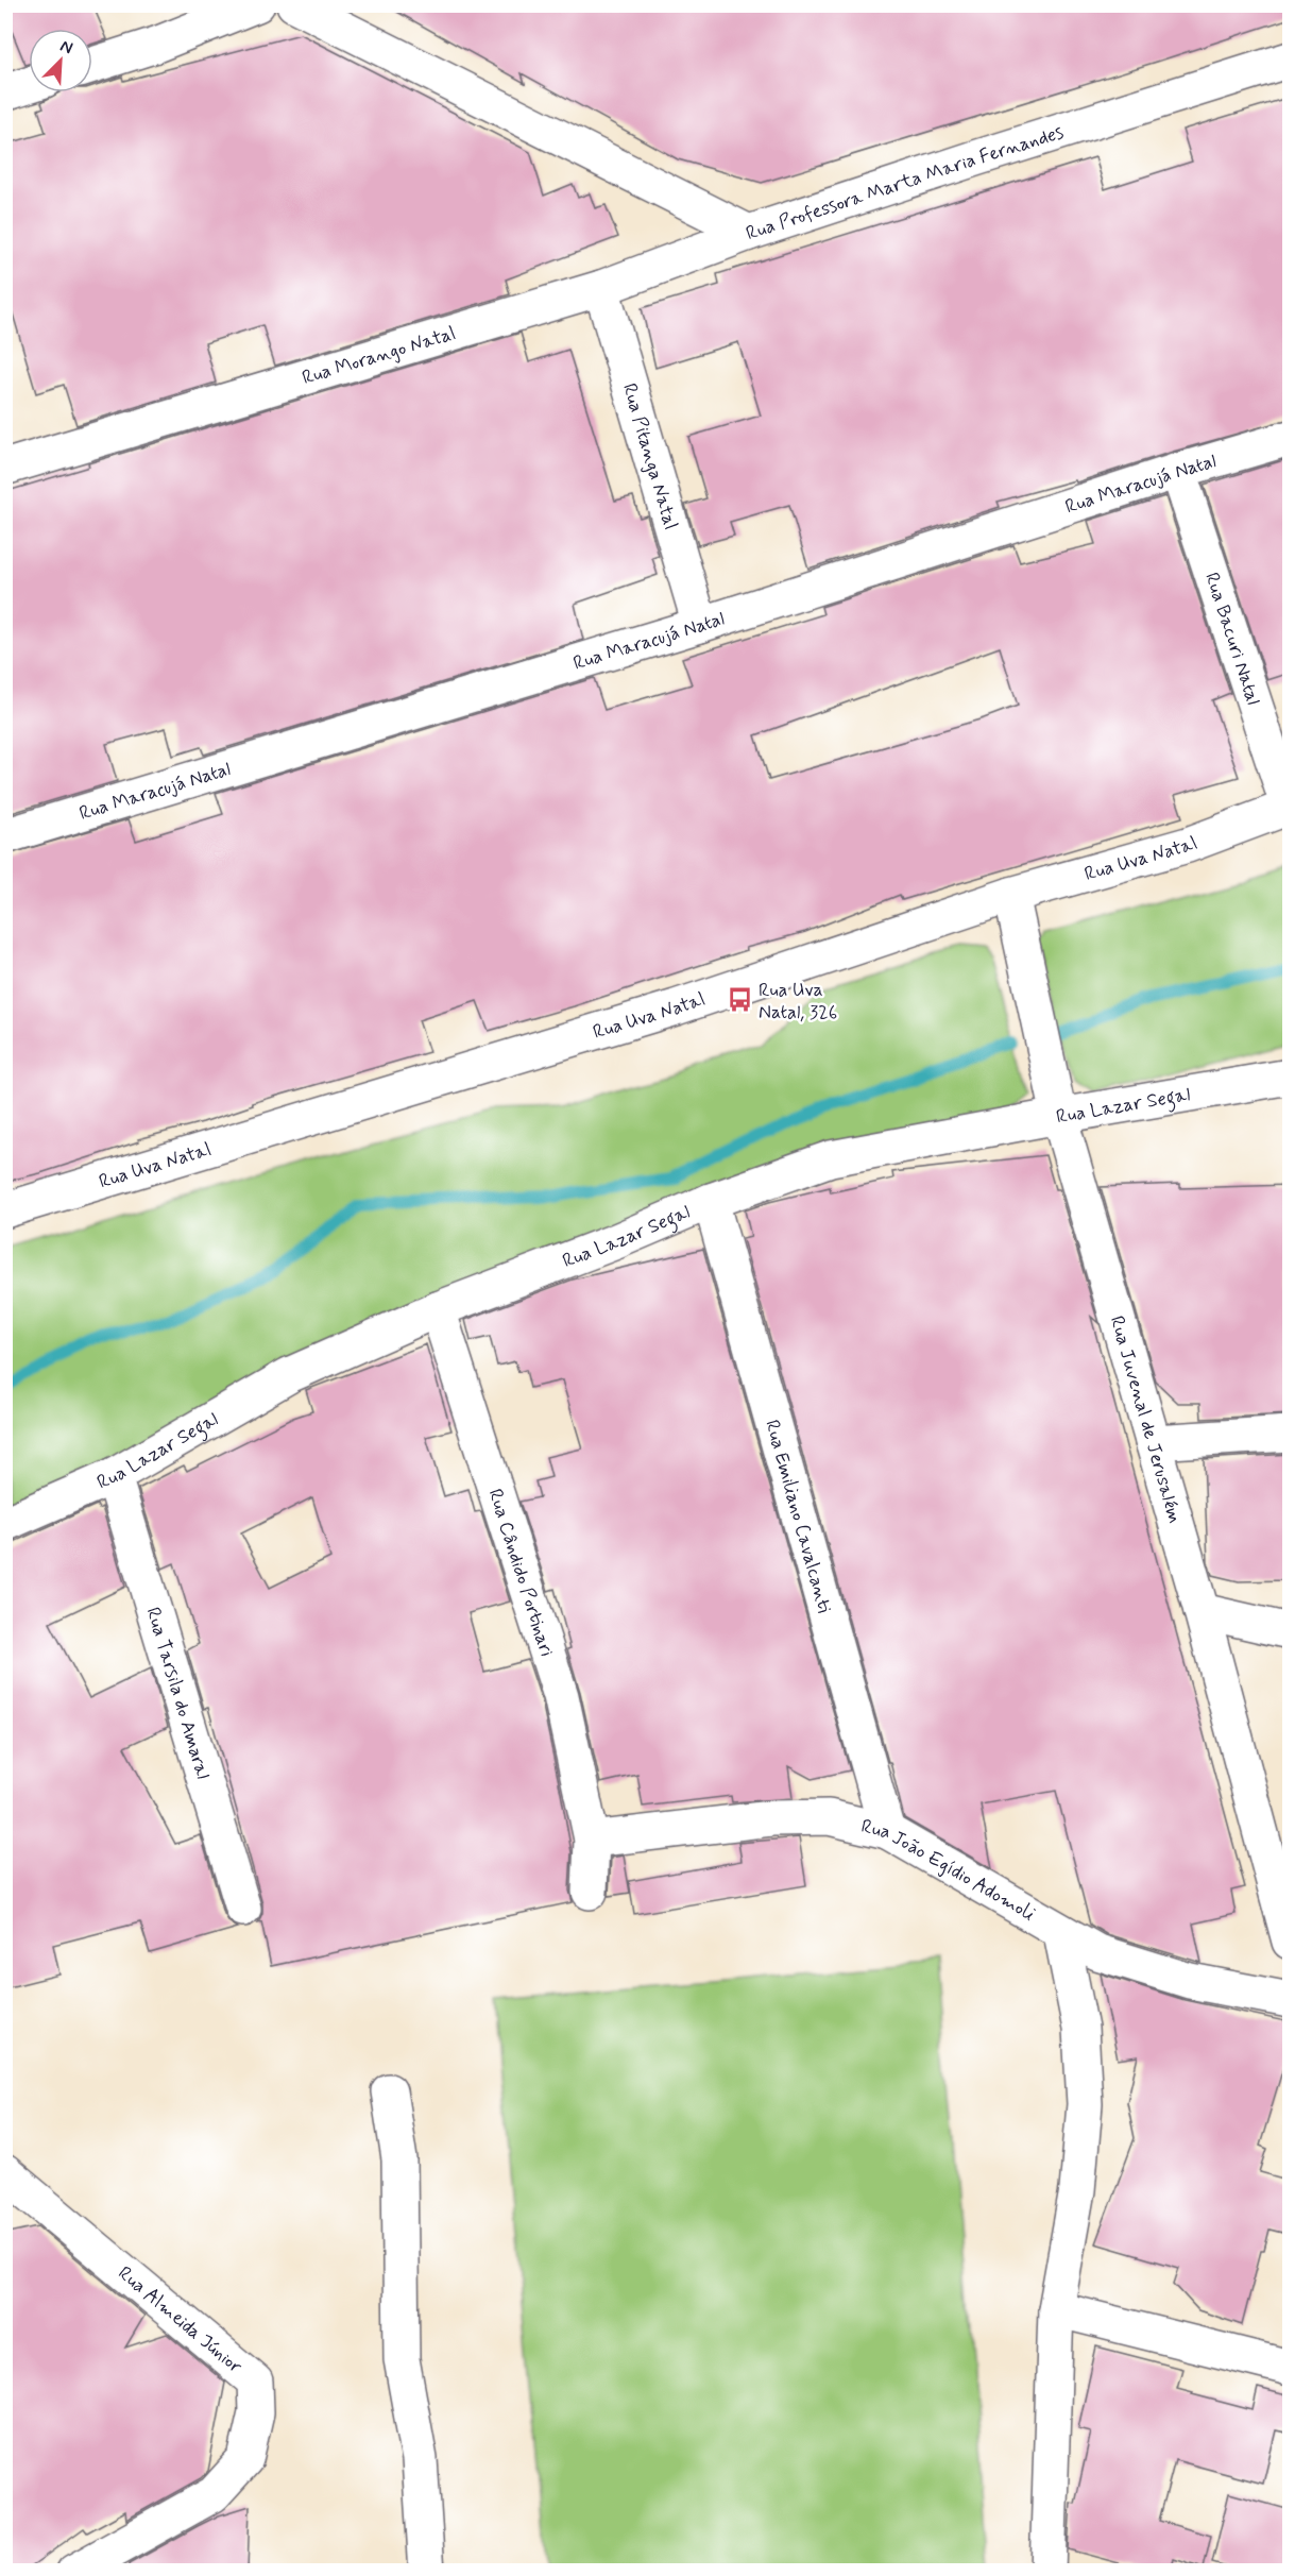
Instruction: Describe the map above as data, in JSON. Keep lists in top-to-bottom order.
{
  "streets": {
    "street": [
      "Rua Professora Marta Maria Fernandes",
      "Rua Morango Natal",
      "Rua Pitanga Natal",
      "Rua Maracujá Natal",
      "Rua Bacuri Natal",
      "Rua Uva Natal",
      "Rua Lazar Segal",
      "Rua Juvenal de Jerusalém",
      "Rua Emiliano Cavalcanti",
      "Rua Cândido Portinari",
      "Rua Tarsila do Amaral",
      "Rua João Egídio Adomoli",
      "Rua Almeida Júnior"
    ]
  },
  "crossings": [
    ["Rua Professora Marta Maria Fernandes", "Rua Morango Natal"],
    ["Rua Morango Natal", "Rua Pitanga Natal"],
    ["Rua Pitanga Natal", "Rua Maracujá Natal"],
    ["Rua Maracujá Natal", "Rua Bacuri Natal"],
    ["Rua Bacuri Natal", "Rua Uva Natal"],
    ["Rua Uva Natal", "Rua Juvenal de Jerusalém"],
    ["Rua Lazar Segal", "Rua Juvenal de Jerusalém"],
    ["Rua Lazar Segal", "Rua Emiliano Cavalcanti"],
    ["Rua Lazar Segal", "Rua Cândido Portinari"],
    ["Rua Lazar Segal", "Rua Tarsila do Amaral"],
    ["Rua Emiliano Cavalcanti", "Rua João Egídio Adomoli"],
    ["Rua Cândido Portinari", "Rua João Egídio Adomoli"]
  ],
  "places": {
    "bus stop": ["Rua Uva Natal, 326"]
  },
  "north": "top right"
}
